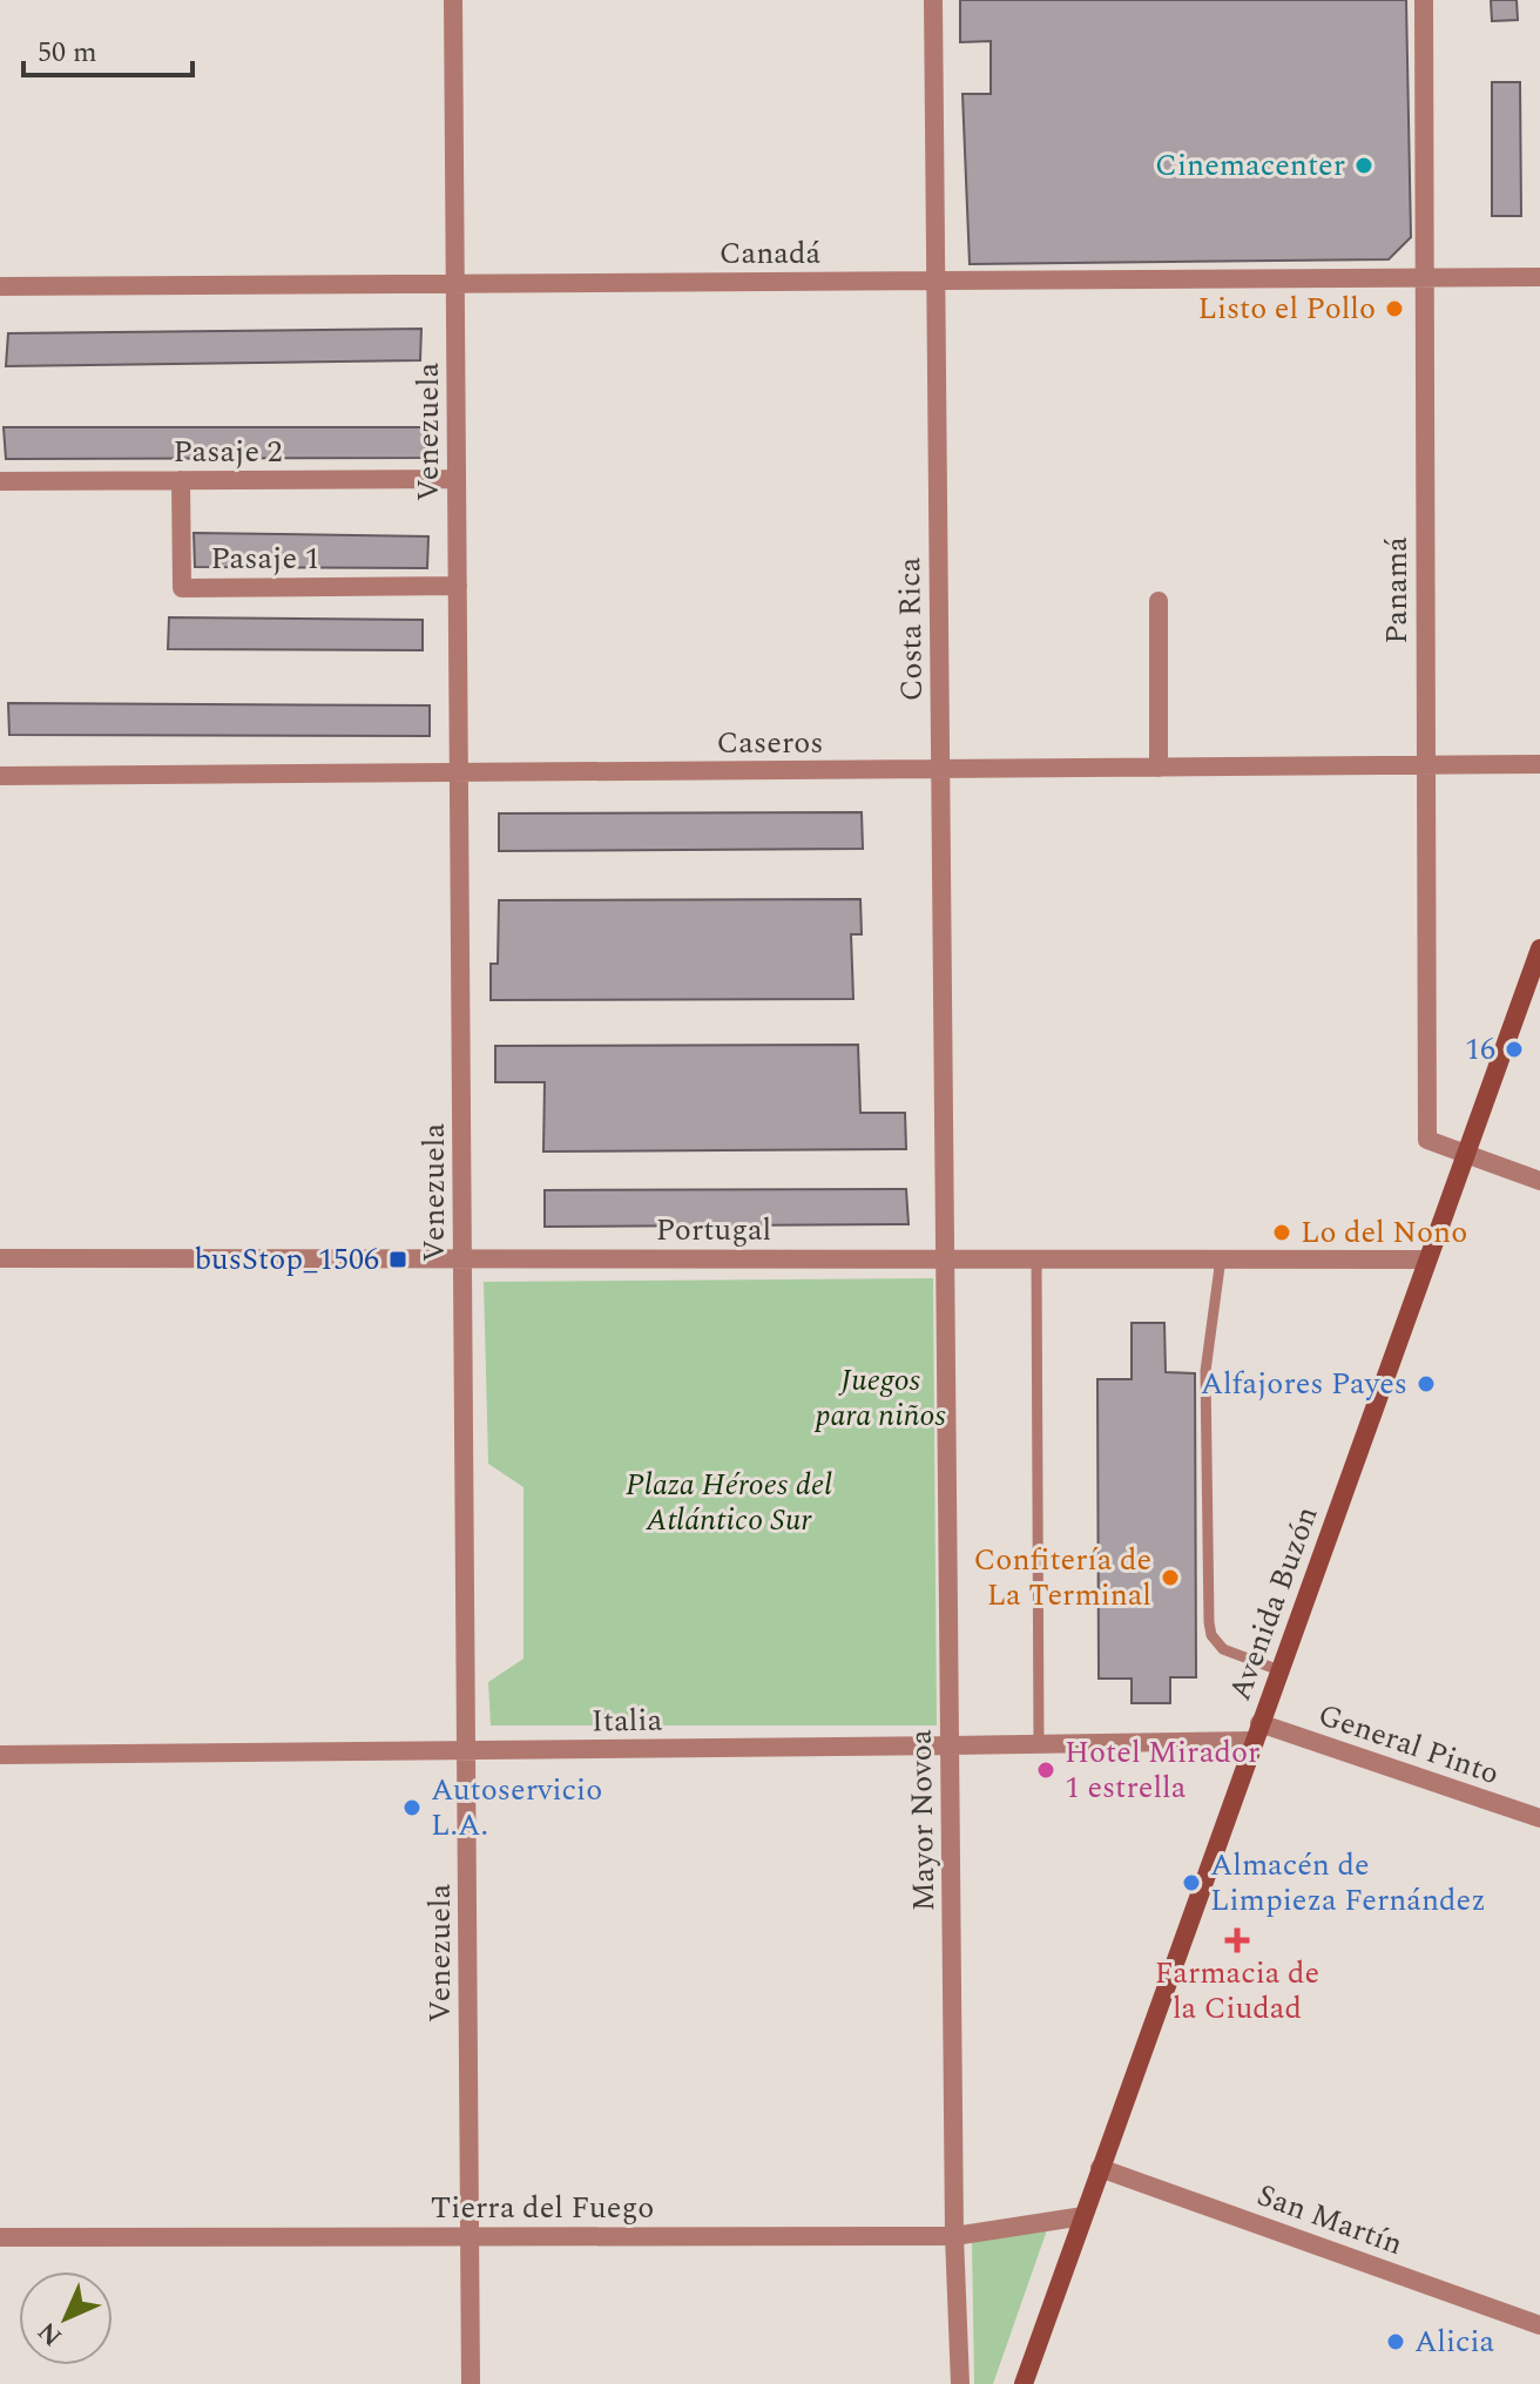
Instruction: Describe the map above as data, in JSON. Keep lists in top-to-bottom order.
{
  "streets": {
    "main road": ["Avenida Buzón"],
    "street": [
      "Canadá",
      "Venezuela",
      "Pasaje 2",
      "Pasaje 1",
      "Panamá",
      "Costa Rica",
      "Caseros",
      "Portugal",
      "Italia",
      "General Pinto",
      "Mayor Novoa",
      "Tierra del Fuego",
      "San Martín"
    ]
  },
  "crossings": [
    ["Canadá", "Venezuela"],
    ["Canadá", "Panamá"],
    ["Canadá", "Costa Rica"],
    ["Venezuela", "Pasaje 2"],
    ["Venezuela", "Pasaje 1"],
    ["Venezuela", "Caseros"],
    ["Venezuela", "Portugal"],
    ["Venezuela", "Italia"],
    ["Venezuela", "Tierra del Fuego"],
    ["Pasaje 2", "Pasaje 1"],
    ["Panamá", "Caseros"],
    ["Panamá", "Avenida Buzón"],
    ["Costa Rica", "Caseros"],
    ["Costa Rica", "Portugal"],
    ["Costa Rica", "Mayor Novoa"],
    ["Portugal", "Avenida Buzón"],
    ["Portugal", "Mayor Novoa"],
    ["Avenida Buzón", "Italia"],
    ["Avenida Buzón", "General Pinto"],
    ["Avenida Buzón", "Tierra del Fuego"],
    ["Avenida Buzón", "San Martín"],
    ["Italia", "General Pinto"],
    ["Italia", "Mayor Novoa"],
    ["Mayor Novoa", "Tierra del Fuego"]
  ],
  "parks": ["Juegos para niños", "Plaza Héroes del Atlántico Sur"],
  "places": {
    "other": [
      "Cinemacenter",
      "Listo el Pollo",
      "16",
      "Lo del Nono",
      "Alfajores Payes",
      "Confitería de La Terminal",
      "Hotel Mirador 1 estrella",
      "Autoservicio L.A.",
      "Almacén de Limpieza Fernández",
      "Alicia"
    ],
    "transit": ["busStop_1506"],
    "health": ["Farmacia de la Ciudad"]
  },
  "scale_bar": "50 m",
  "north": "bottom left"
}
